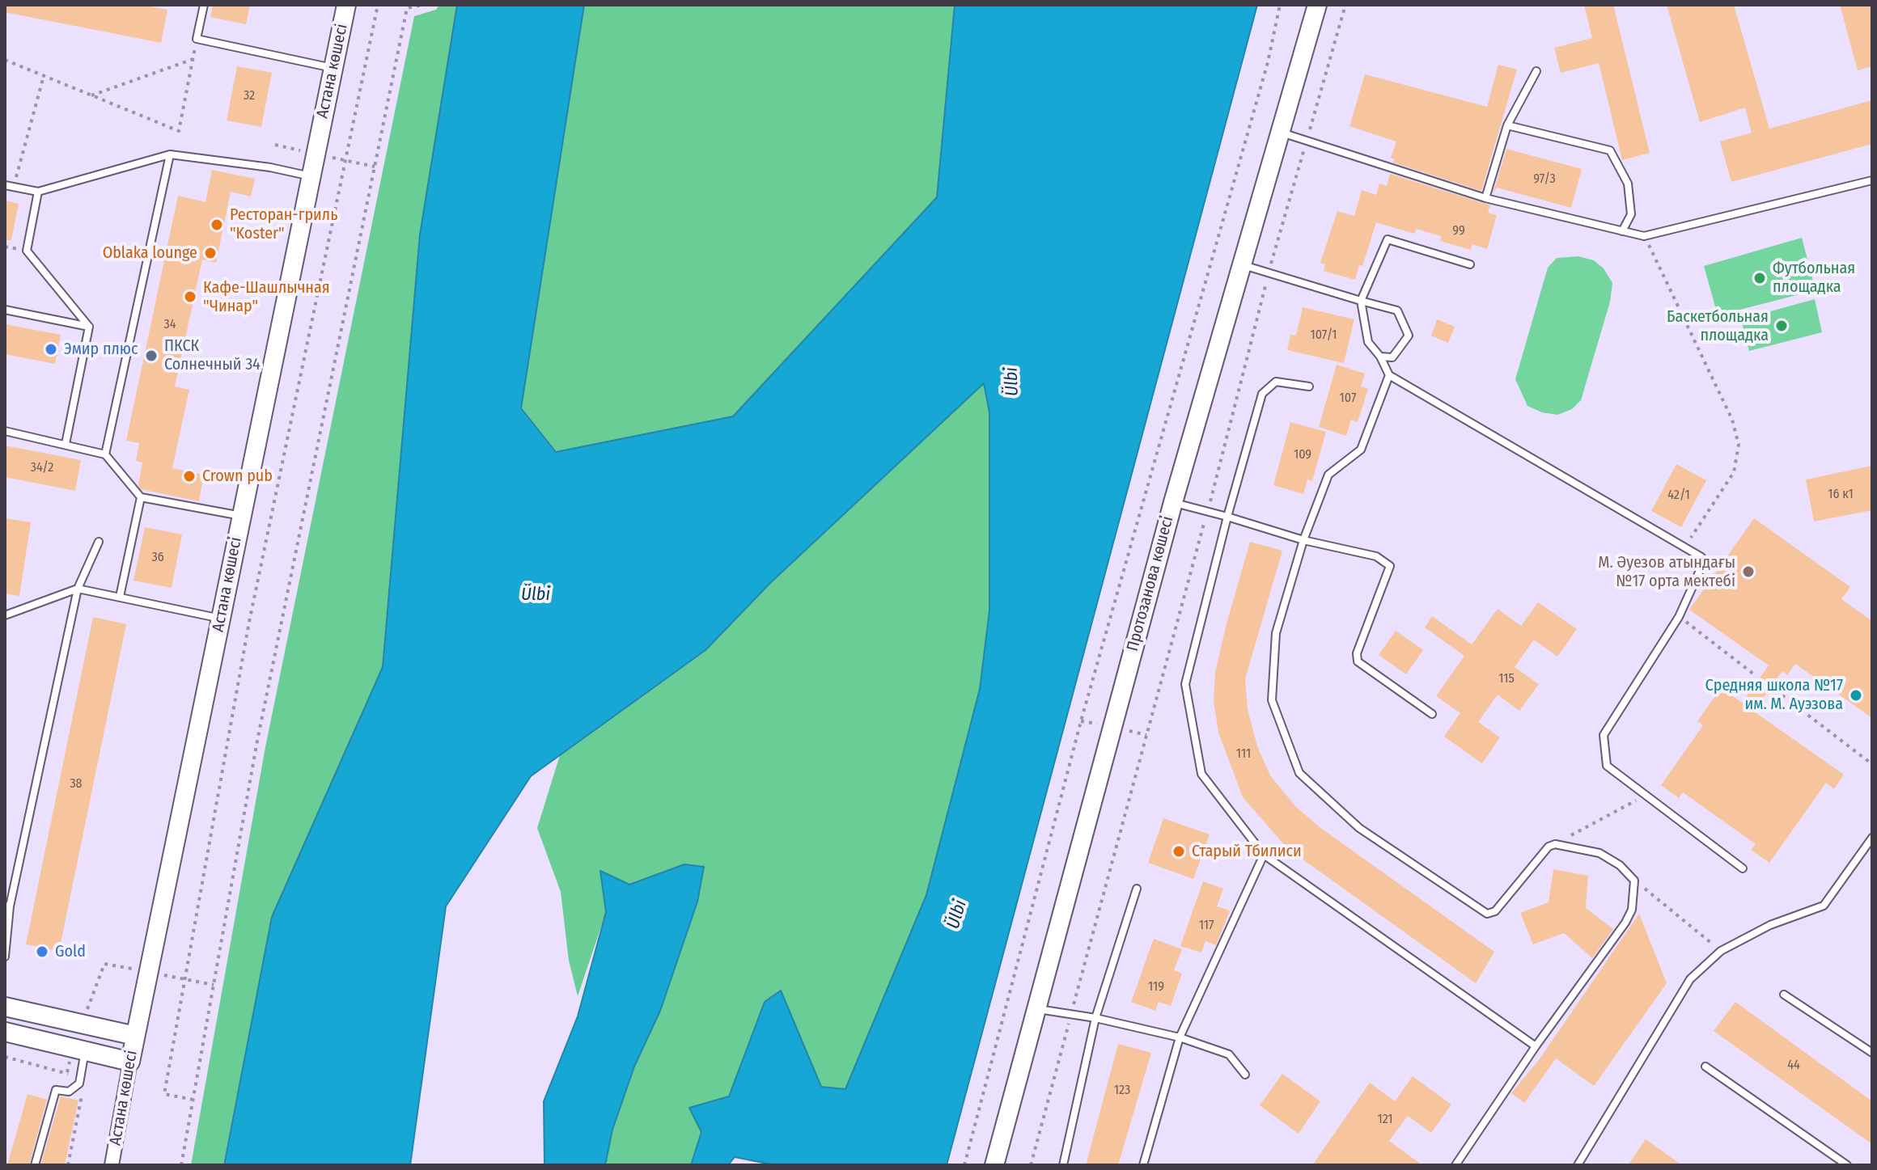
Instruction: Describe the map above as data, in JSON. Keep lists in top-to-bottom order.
{
  "streets": {
    "main road": ["Астана көшесі", "Протозанова көшесі"]
  },
  "water": ["Ülbi"],
  "places": [
    "Ресторан-гриль \"Koster\"",
    "Oblaka lounge",
    "Футбольная площадка",
    "Кафе-Шашлычная \"Чинар\"",
    "Баскетбольная площадка",
    "Эмир плюс",
    "ПКСК Солнечный 34",
    "Crown pub",
    "М. Әуезов атындағы №17 орта мектебі",
    "Средняя школа №17 им. М. Ауэзова",
    "Старый Тбилиси",
    "Gold"
  ],
  "house_numbers": [
    "32",
    "97/3",
    "99",
    "34",
    "107/1",
    "107",
    "109",
    "34/2",
    "16 к1",
    "42/1",
    "36",
    "115",
    "111",
    "38",
    "117",
    "119",
    "44",
    "123",
    "121"
  ]
}
